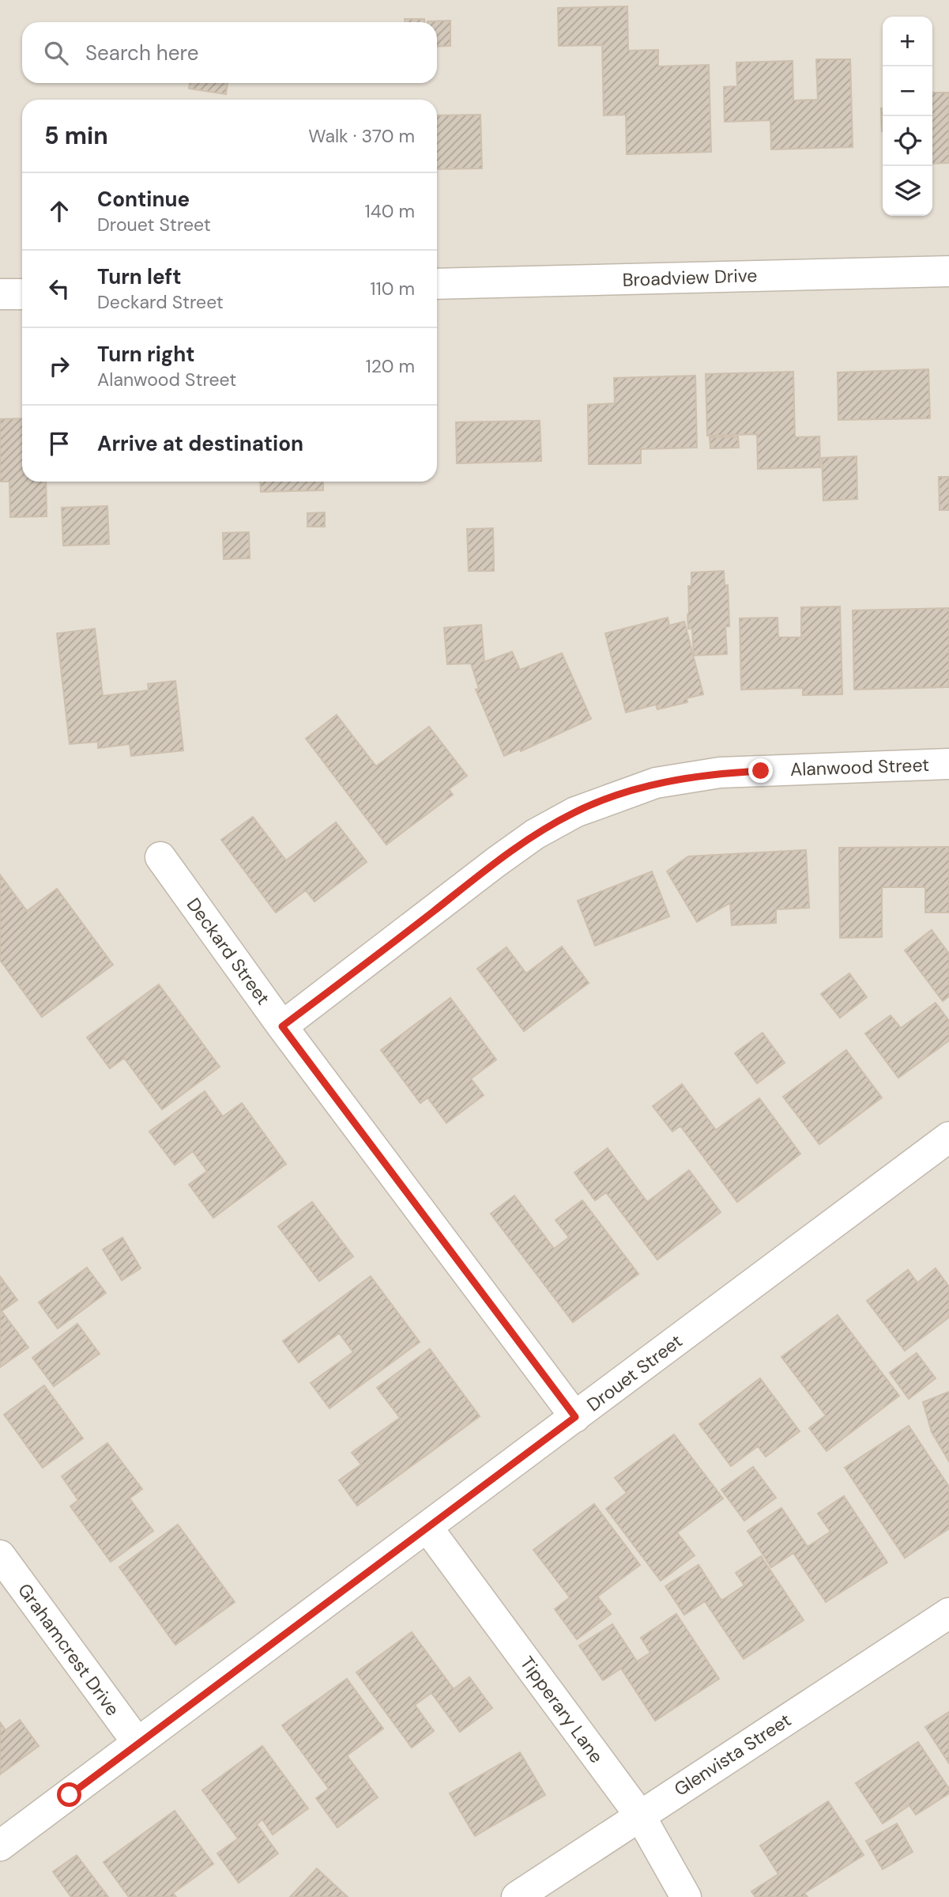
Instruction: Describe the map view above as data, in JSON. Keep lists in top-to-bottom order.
{
  "streets": {
    "street": [
      "Broadview Drive",
      "Alanwood Street",
      "Deckard Street",
      "Drouet Street",
      "Grahamcrest Drive",
      "Tipperary Lane",
      "Glenvista Street"
    ]
  },
  "crossings": [
    ["Alanwood Street", "Deckard Street"],
    ["Deckard Street", "Drouet Street"],
    ["Drouet Street", "Grahamcrest Drive"],
    ["Drouet Street", "Tipperary Lane"],
    ["Tipperary Lane", "Glenvista Street"]
  ],
  "page": {
    "map_buttons": ["+", "−"],
    "search": "Search here",
    "heading": ["5 min", "Walk · 370 m"],
    "list": [
      ["Continue", "Drouet Street", "140 m"],
      ["Turn left", "Deckard Street", "110 m"],
      ["Turn right", "Alanwood Street", "120 m"],
      "Arrive at destination"
    ]
  }
}
